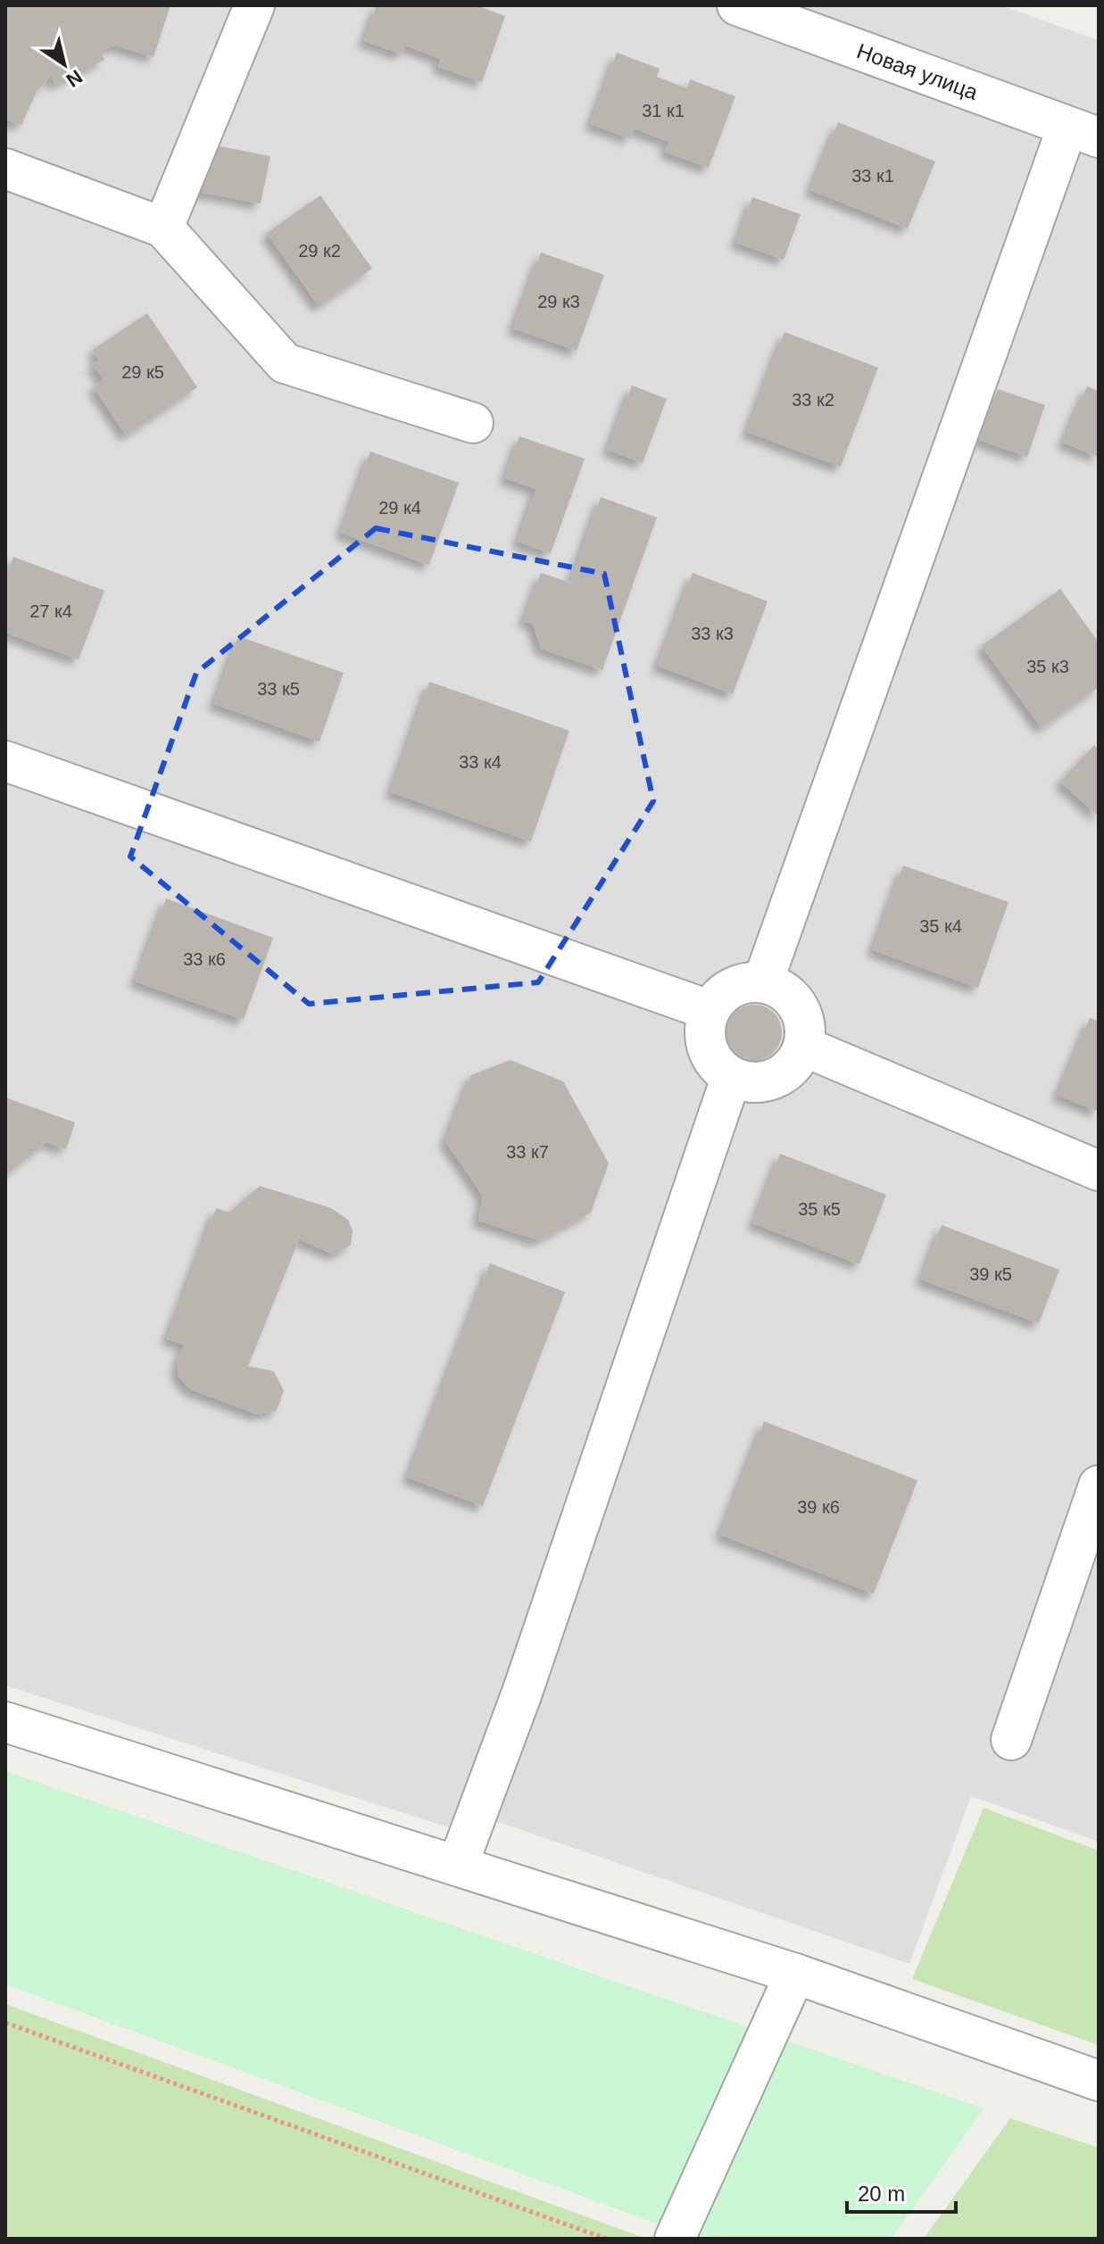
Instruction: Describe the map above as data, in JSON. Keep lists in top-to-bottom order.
{
  "streets": {
    "lane": ["Новая улица"]
  },
  "house_numbers": [
    "31 к1",
    "33 к1",
    "29 к2",
    "29 к3",
    "29 к5",
    "33 к2",
    "29 к4",
    "27 к4",
    "33 к3",
    "35 к3",
    "33 к5",
    "33 к4",
    "35 к4",
    "33 к6",
    "33 к7",
    "35 к5",
    "39 к5",
    "39 к6"
  ],
  "scale_bar": "20 m",
  "north": "bottom right"
}
